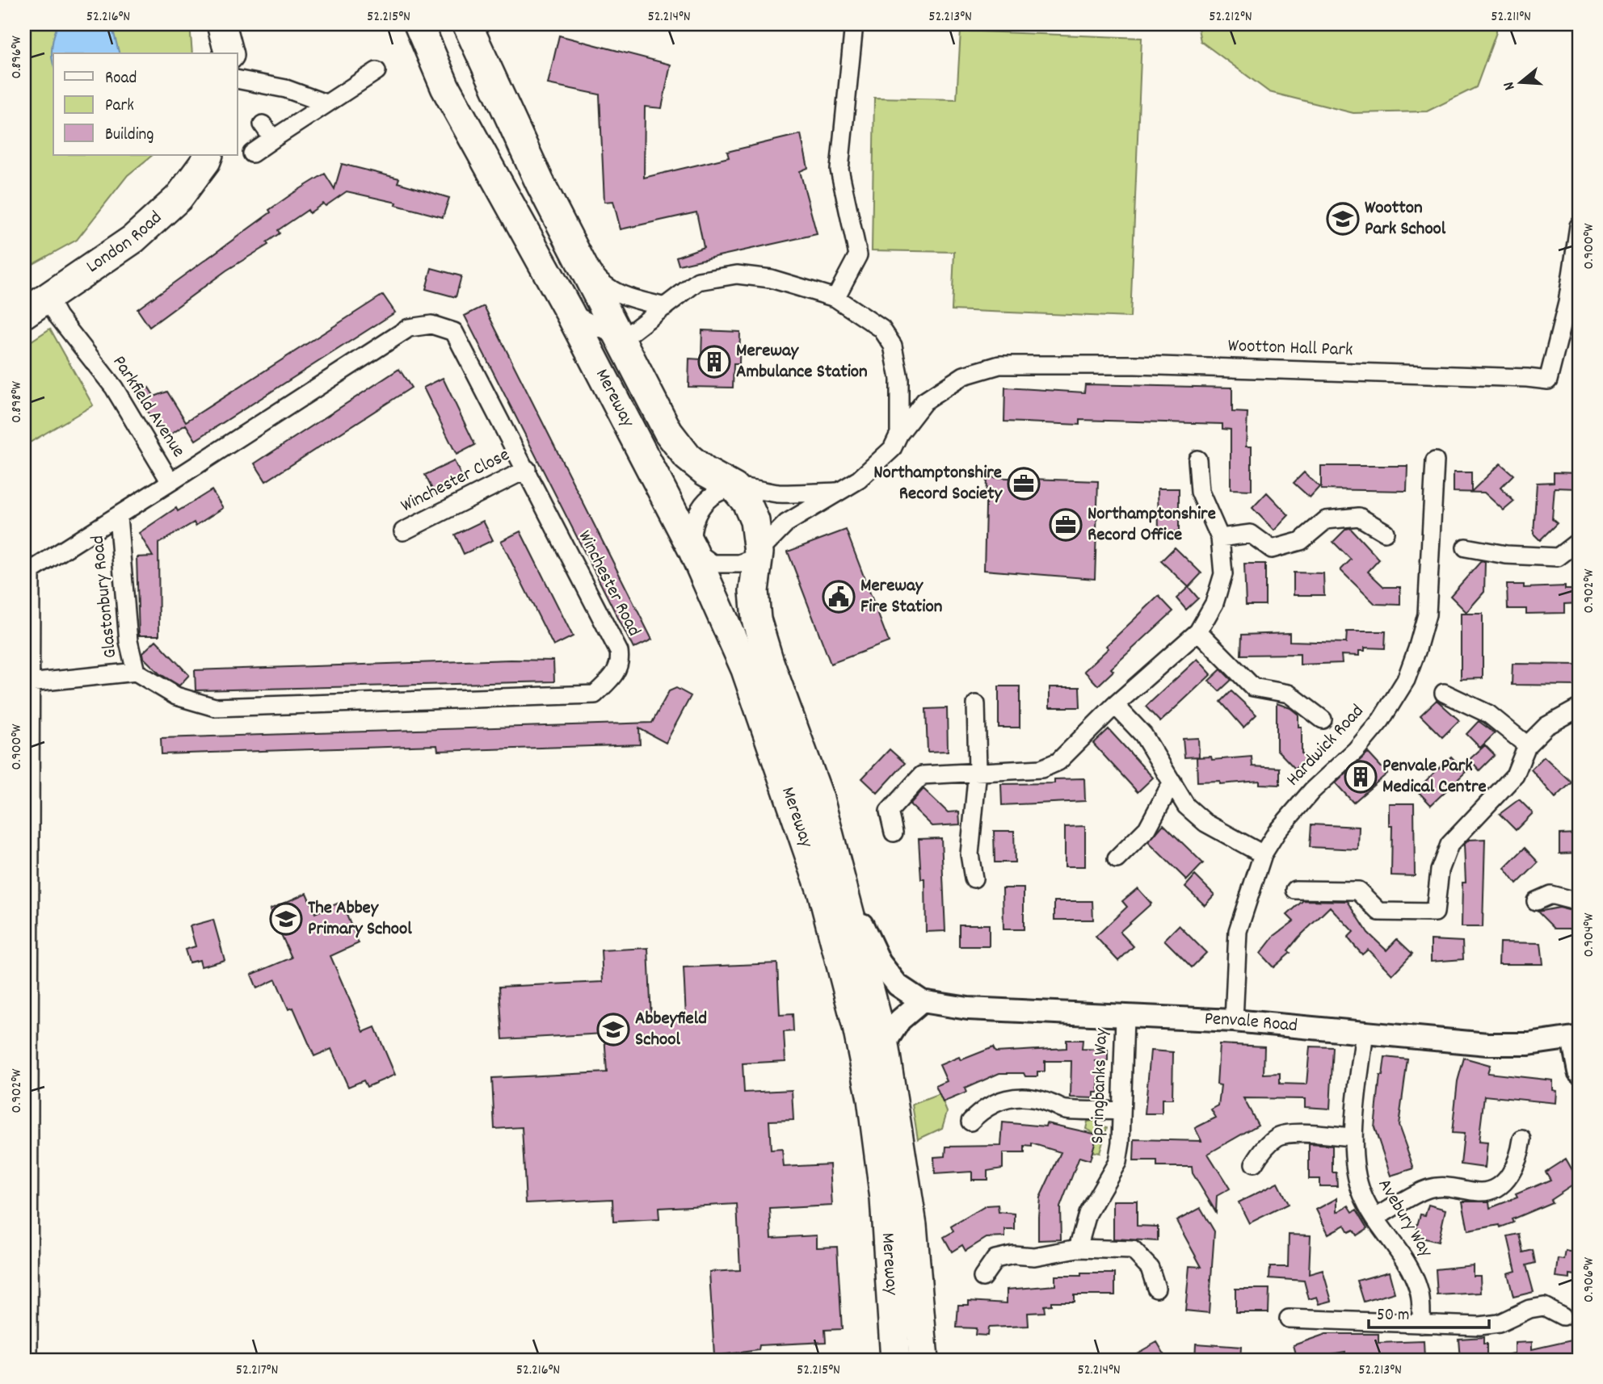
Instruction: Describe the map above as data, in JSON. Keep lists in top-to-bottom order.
{
  "streets": {
    "highway": ["London Road", "Mereway"],
    "street": [
      "Wootton Hall Park",
      "Parkfield Avenue",
      "Winchester Close",
      "Winchester Road",
      "Glastonbury Road",
      "Hardwick Road",
      "Penvale Road",
      "Springbanks Way",
      "Avebury Way"
    ]
  },
  "crossings": [
    ["London Road", "Parkfield Avenue"],
    ["Parkfield Avenue", "Winchester Road"],
    ["Parkfield Avenue", "Glastonbury Road"],
    ["Winchester Close", "Winchester Road"],
    ["Winchester Road", "Glastonbury Road"],
    ["Hardwick Road", "Penvale Road"],
    ["Penvale Road", "Springbanks Way"],
    ["Penvale Road", "Avebury Way"]
  ],
  "places": {
    "school or university": ["Wootton Park School", "The Abbey Primary School", "Abbeyfield School"],
    "building": ["Mereway Ambulance Station", "Penvale Park Medical Centre"],
    "office": ["Northamptonshire Record Society", "Northamptonshire Record Office"],
    "public building": ["Mereway Fire Station"]
  },
  "legend": ["Road", "Park", "Building"],
  "scale_bar": "50 m",
  "north": "left",
  "coordinates": [
    "52.216°N",
    "52.215°N",
    "52.214°N",
    "52.213°N",
    "52.212°N",
    "52.211°N",
    "0.896°W",
    "0.900°W",
    "0.898°W",
    "0.902°W",
    "0.904°W",
    "0.906°W",
    "52.217°N"
  ]
}
